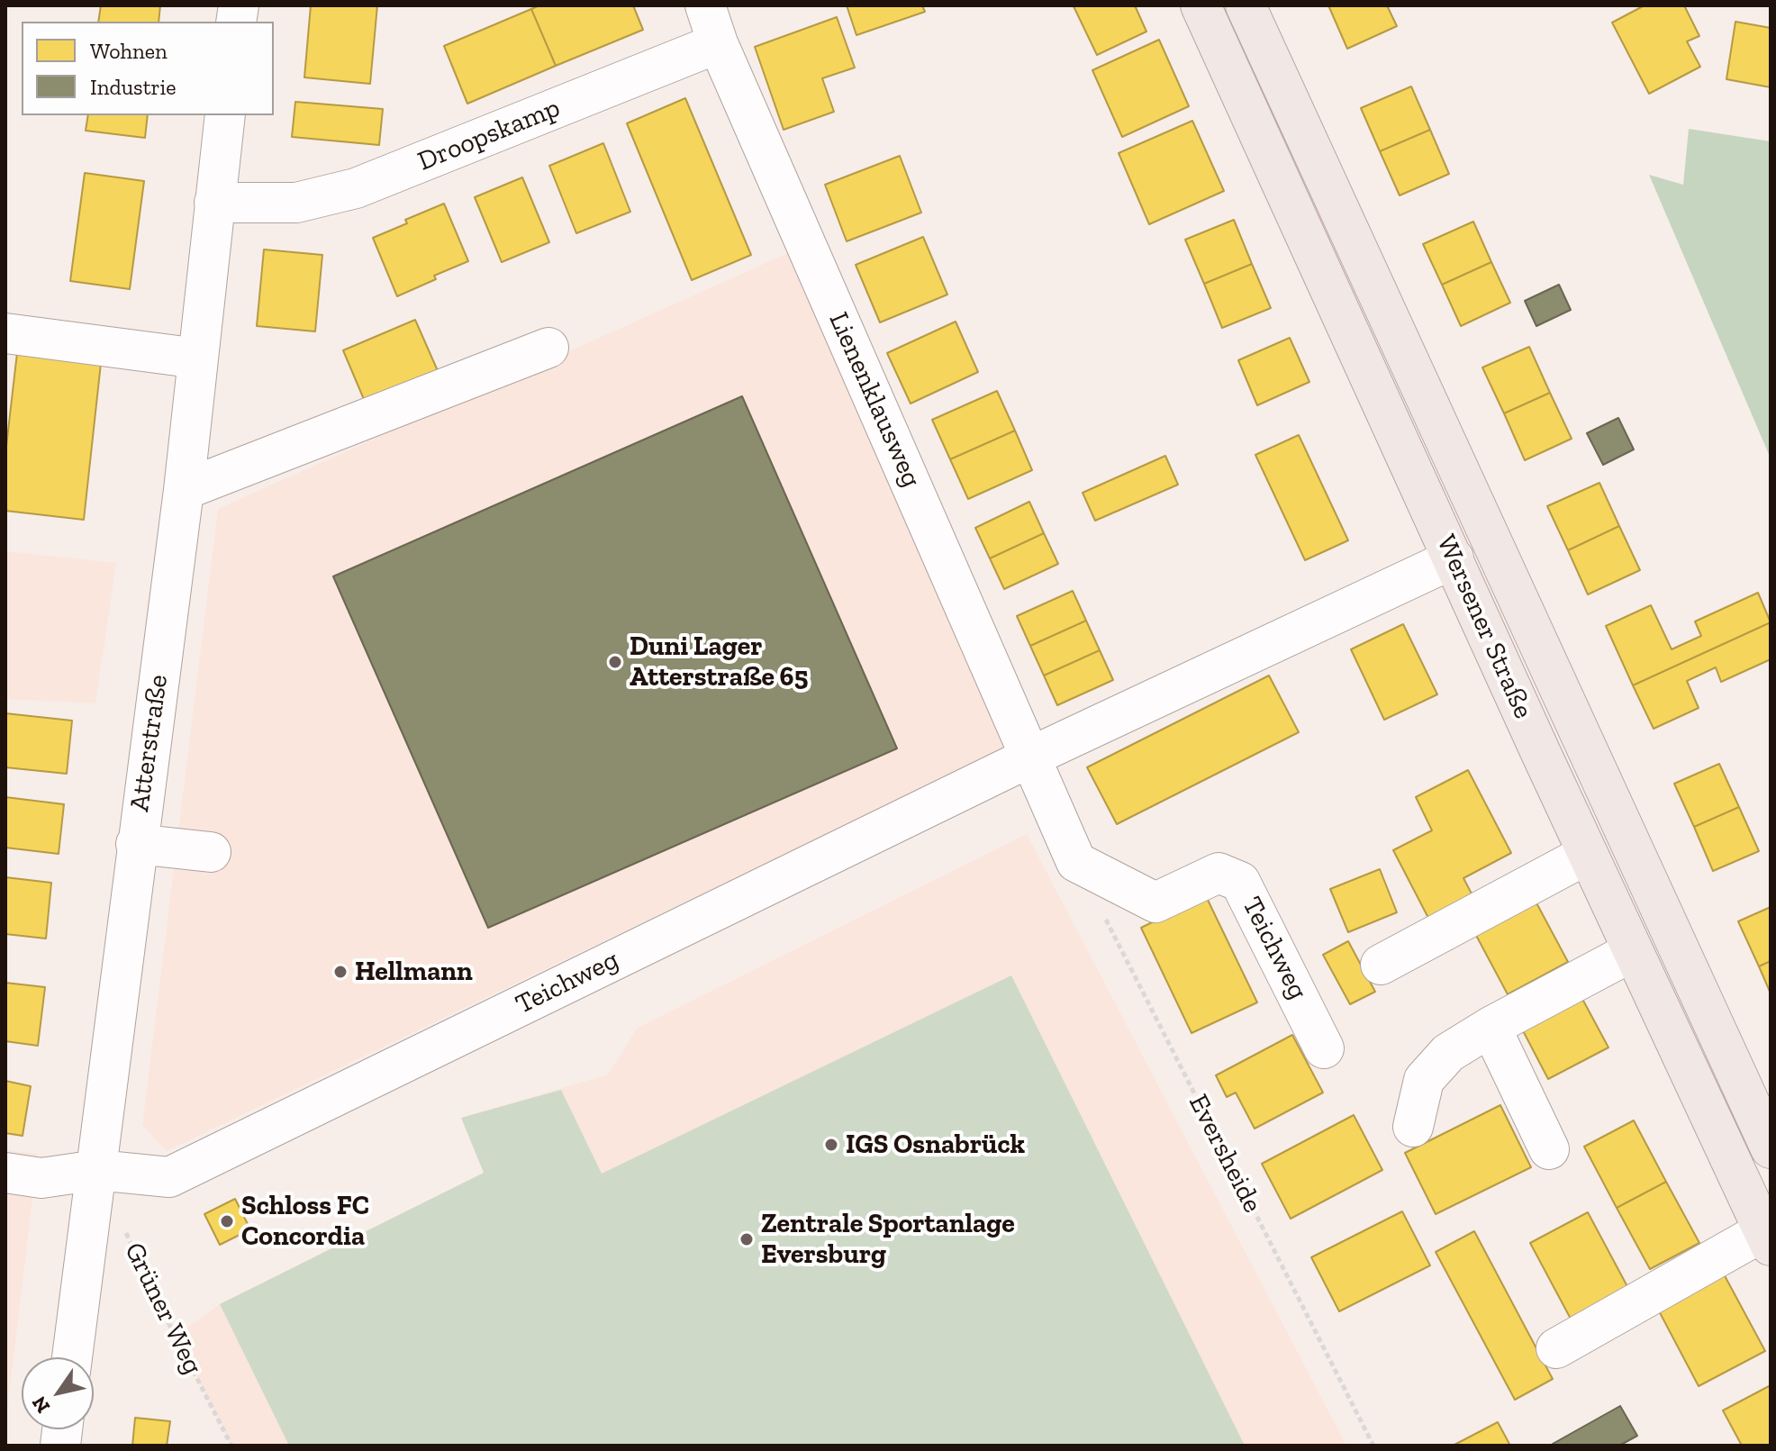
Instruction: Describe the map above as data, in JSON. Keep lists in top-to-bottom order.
{
  "streets": {
    "main road": ["Wersener Straße"],
    "street": [
      "Droopskamp",
      "Lienenklausweg",
      "Atterstraße",
      "Teichweg"
    ],
    "path": ["Eversheide", "Grüner Weg"]
  },
  "crossings": [
    ["Droopskamp", "Lienenklausweg"],
    ["Droopskamp", "Atterstraße"],
    ["Lienenklausweg", "Teichweg"],
    ["Wersener Straße", "Teichweg"],
    ["Atterstraße", "Teichweg"]
  ],
  "places": [
    "Duni Lager Atterstraße 65",
    "Hellmann",
    "IGS Osnabrück",
    "Schloss FC Concordia",
    "Zentrale Sportanlage Eversburg"
  ],
  "legend": ["Wohnen", "Industrie"],
  "north": "bottom left"
}
